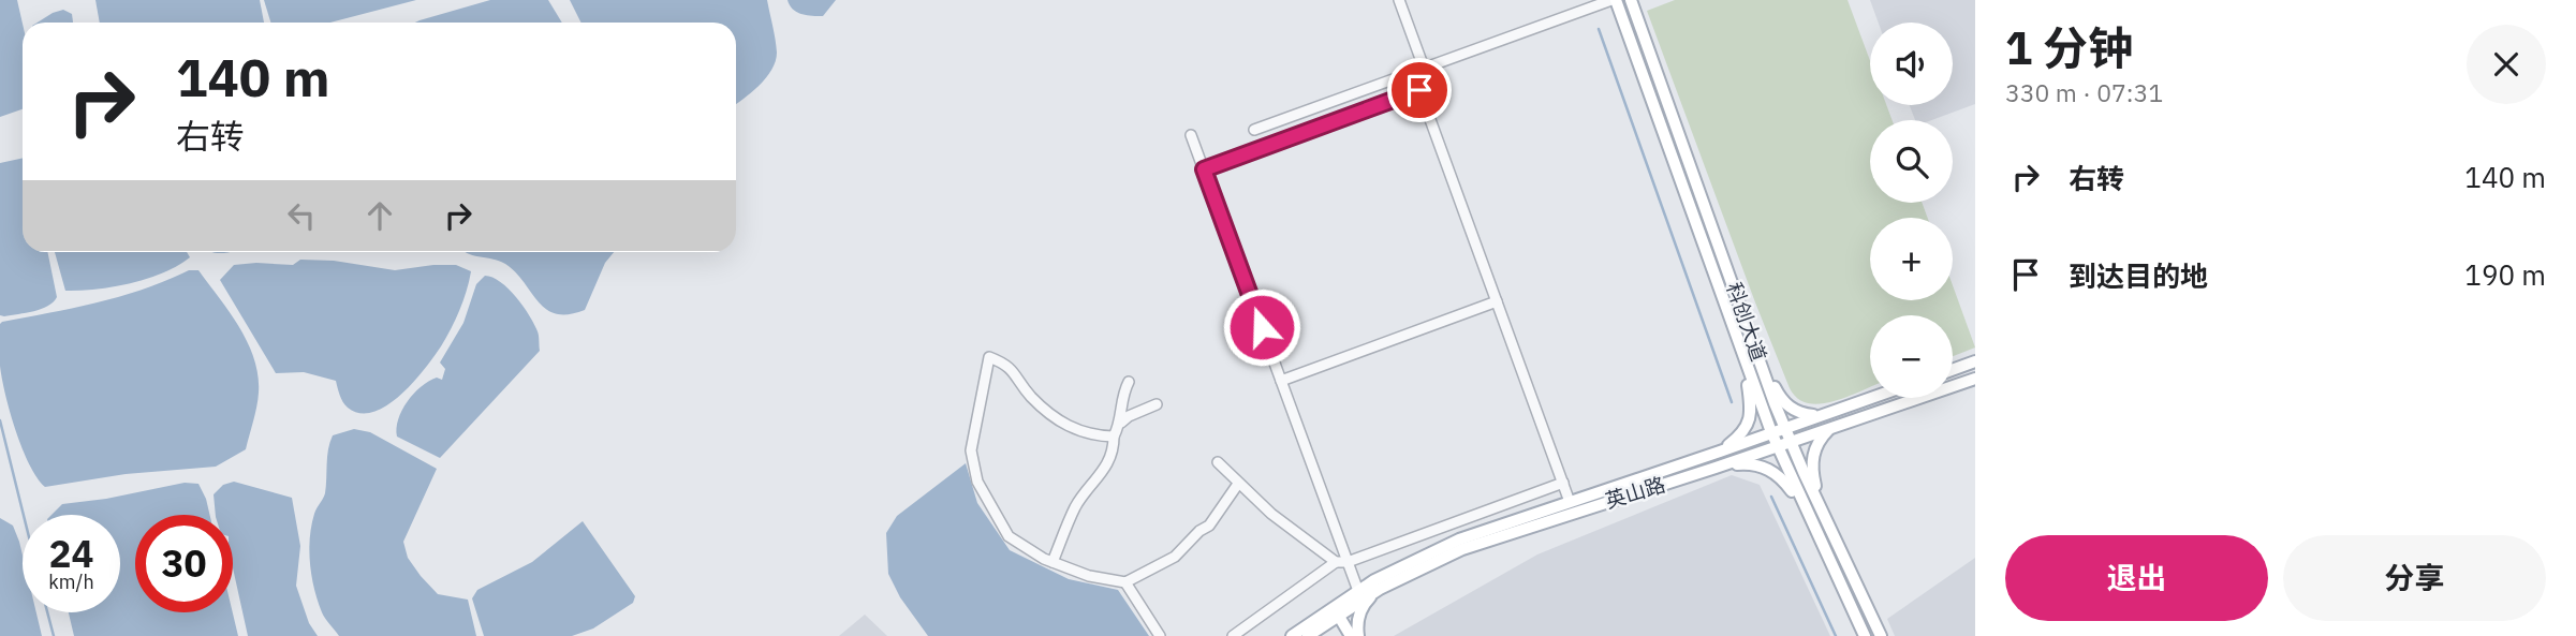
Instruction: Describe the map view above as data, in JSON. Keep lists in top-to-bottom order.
{
  "streets": {
    "main road": ["科创大道", "英山路"]
  },
  "crossings": [
    ["科创大道", "英山路"]
  ],
  "page": {
    "heading": ["1 分钟", "330 m · 07:31"],
    "map_buttons": ["+", "−"],
    "turn": ["140 m", "右转"],
    "list": [
      {
        "name": "右转",
        "value": "140 m"
      },
      {
        "name": "到达目的地",
        "value": "190 m"
      }
    ],
    "speed": "24 km/h",
    "limit": "30",
    "buttons": ["退出", "分享"]
  }
}
